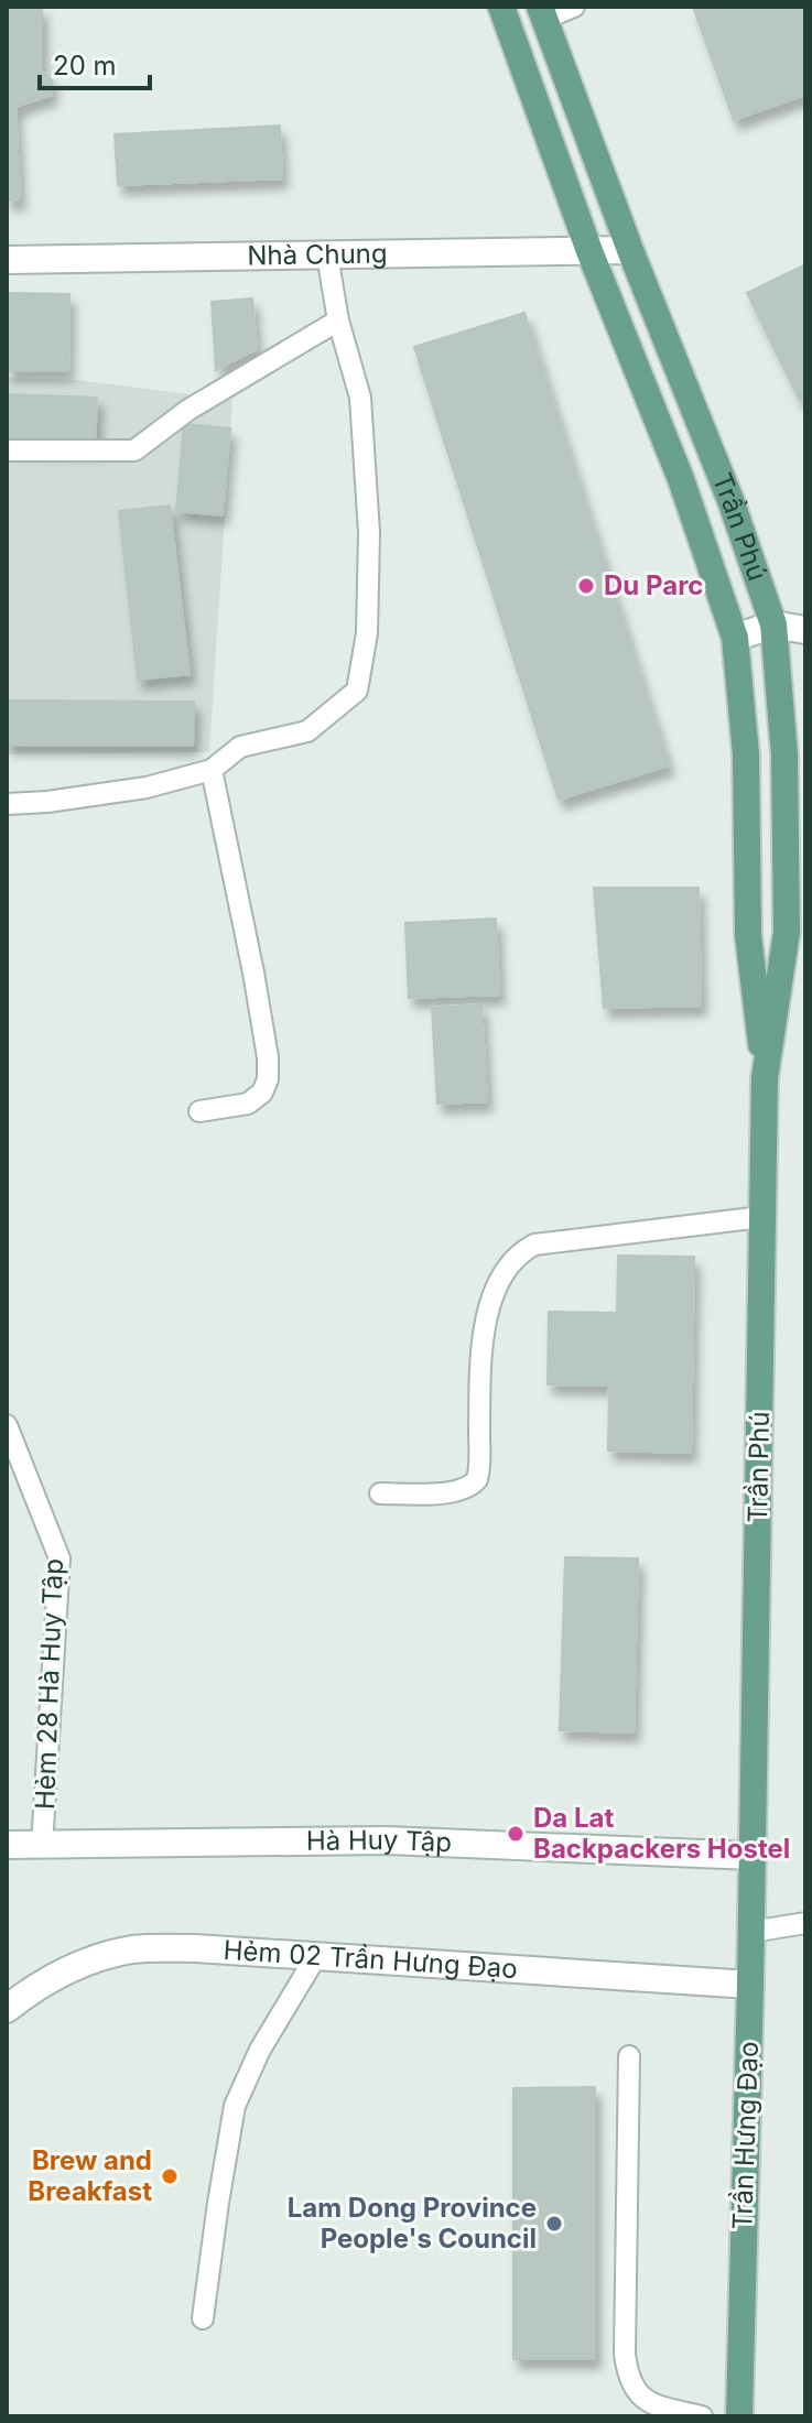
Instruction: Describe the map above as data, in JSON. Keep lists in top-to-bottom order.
{
  "streets": {
    "main road": ["Trần Phú", "Trần Hưng Đạo"],
    "street": ["Nhà Chung", "Hà Huy Tập", "Hẻm 02 Trần Hưng Đạo"],
    "lane": ["Hẻm 28 Hà Huy Tập"]
  },
  "crossings": [
    ["Nhà Chung", "Trần Phú"],
    ["Trần Phú", "Hà Huy Tập"],
    ["Trần Phú", "Trần Hưng Đạo"],
    ["Hẻm 28 Hà Huy Tập", "Hà Huy Tập"],
    ["Hà Huy Tập", "Trần Hưng Đạo"],
    ["Hẻm 02 Trần Hưng Đạo", "Trần Hưng Đạo"]
  ],
  "places": [
    "Du Parc",
    "Da Lat Backpackers Hostel",
    "Brew and Breakfast",
    "Lam Dong Province People's Council"
  ],
  "scale_bar": "20 m"
}
